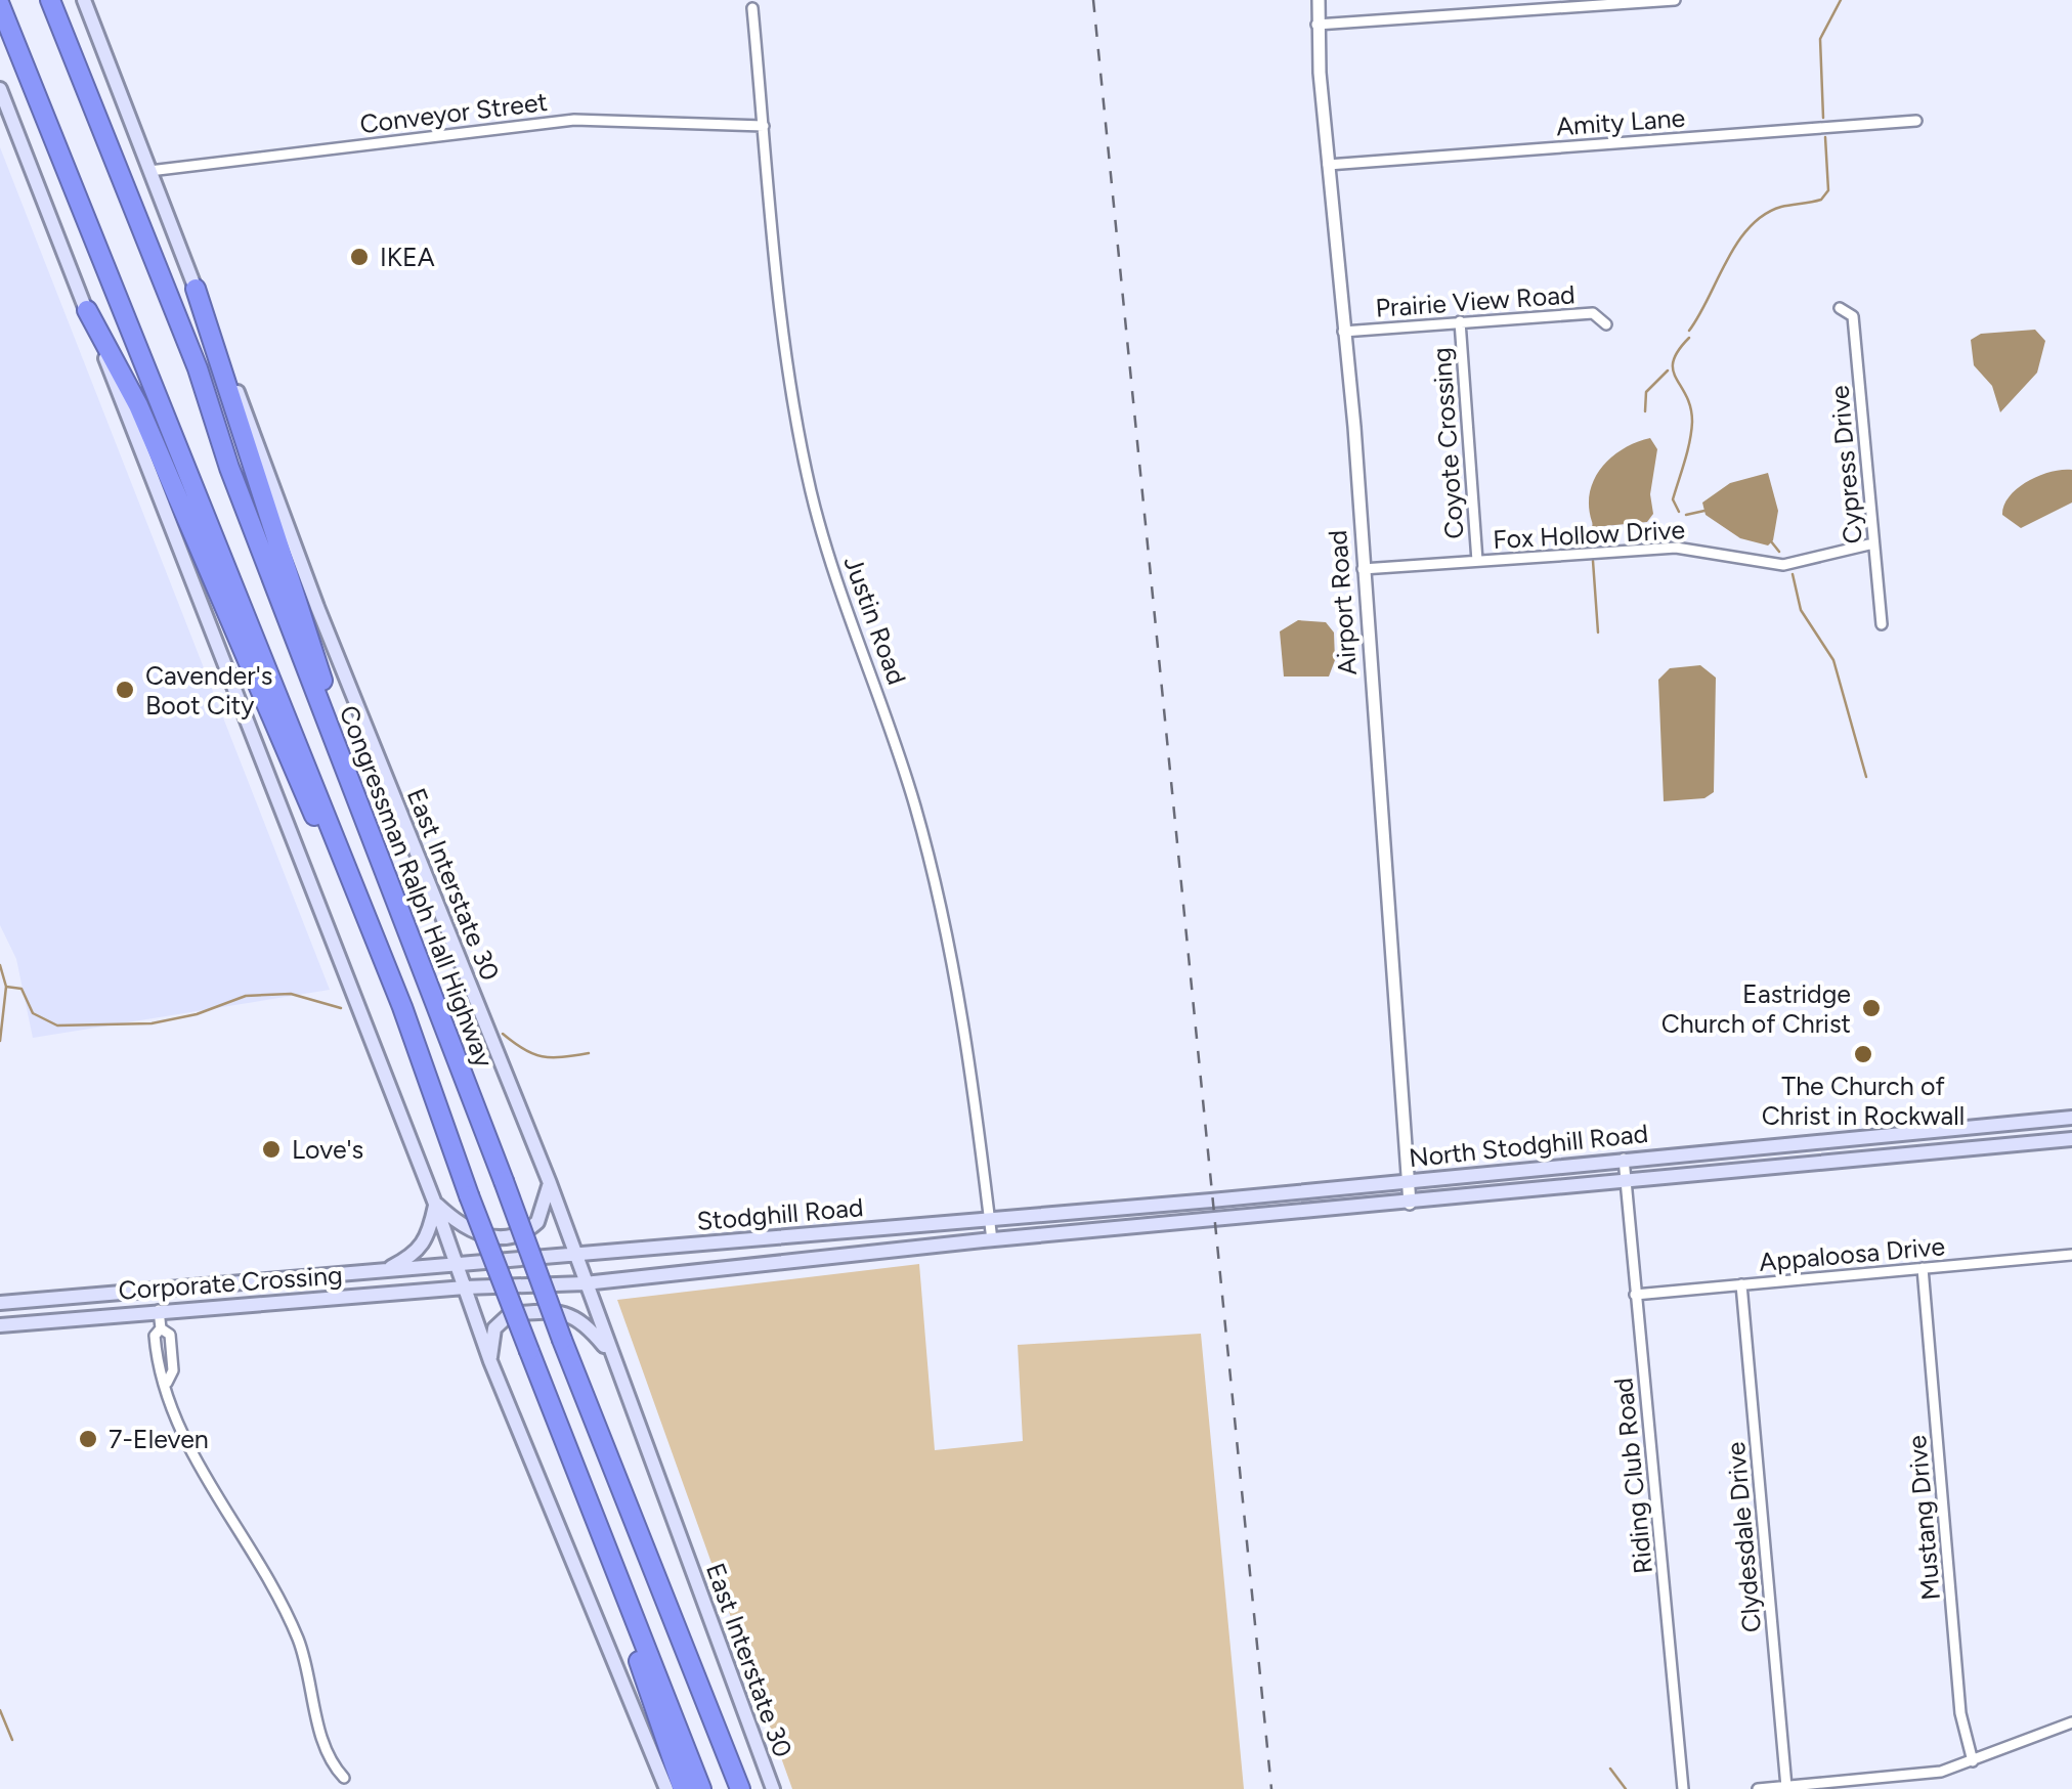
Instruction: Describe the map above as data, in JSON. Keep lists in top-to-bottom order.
{
  "streets": {
    "highway": ["Congressman Ralph Hall Highway"],
    "main road": [
      "East Interstate 30",
      "North Stodghill Road",
      "Stodghill Road",
      "Corporate Crossing"
    ],
    "street": [
      "Conveyor Street",
      "Amity Lane",
      "Prairie View Road",
      "Coyote Crossing",
      "Cypress Drive",
      "Fox Hollow Drive",
      "Airport Road",
      "Justin Road",
      "Appaloosa Drive",
      "Riding Club Road",
      "Mustang Drive",
      "Clydesdale Drive"
    ]
  },
  "crossings": [
    ["Conveyor Street", "Justin Road"],
    ["Conveyor Street", "East Interstate 30"],
    ["Amity Lane", "Airport Road"],
    ["Prairie View Road", "Coyote Crossing"],
    ["Prairie View Road", "Airport Road"],
    ["Coyote Crossing", "Fox Hollow Drive"],
    ["Cypress Drive", "Fox Hollow Drive"],
    ["Fox Hollow Drive", "Airport Road"],
    ["Airport Road", "North Stodghill Road"],
    ["Justin Road", "North Stodghill Road"],
    ["Justin Road", "Stodghill Road"],
    ["East Interstate 30", "Stodghill Road"],
    ["North Stodghill Road", "Stodghill Road"],
    ["North Stodghill Road", "Riding Club Road"],
    ["Stodghill Road", "Corporate Crossing"],
    ["Appaloosa Drive", "Riding Club Road"],
    ["Appaloosa Drive", "Mustang Drive"],
    ["Appaloosa Drive", "Clydesdale Drive"]
  ],
  "places": [
    "IKEA",
    "Cavender's Boot City",
    "Eastridge Church of Christ",
    "The Church of Christ in Rockwall",
    "Love's",
    "7-Eleven"
  ]
}
